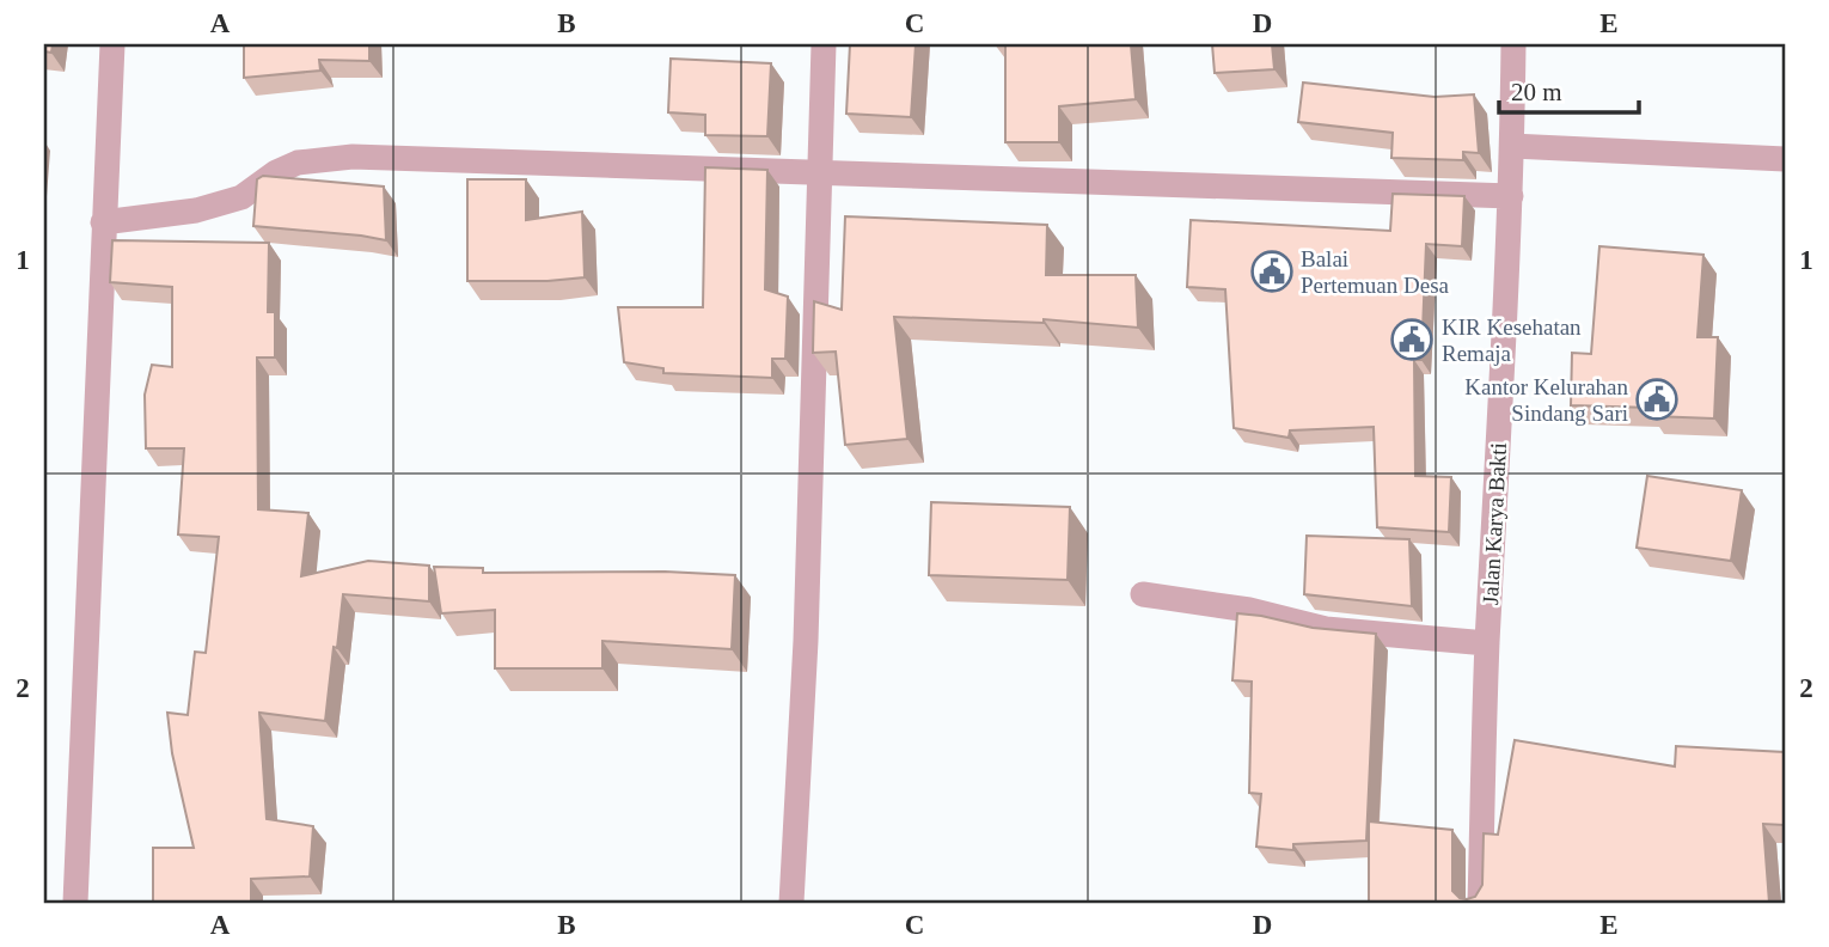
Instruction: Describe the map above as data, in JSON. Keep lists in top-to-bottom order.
{
  "streets": {
    "street": ["Jalan Karya Bakti"]
  },
  "places": {
    "public building": ["Balai Pertemuan Desa", "KIR Kesehatan Remaja", "Kantor Kelurahan Sindang Sari"]
  },
  "scale_bar": "20 m",
  "grid": {
    "columns": [
      "A",
      "B",
      "C",
      "D",
      "E"
    ],
    "rows": ["1", "2"]
  }
}
